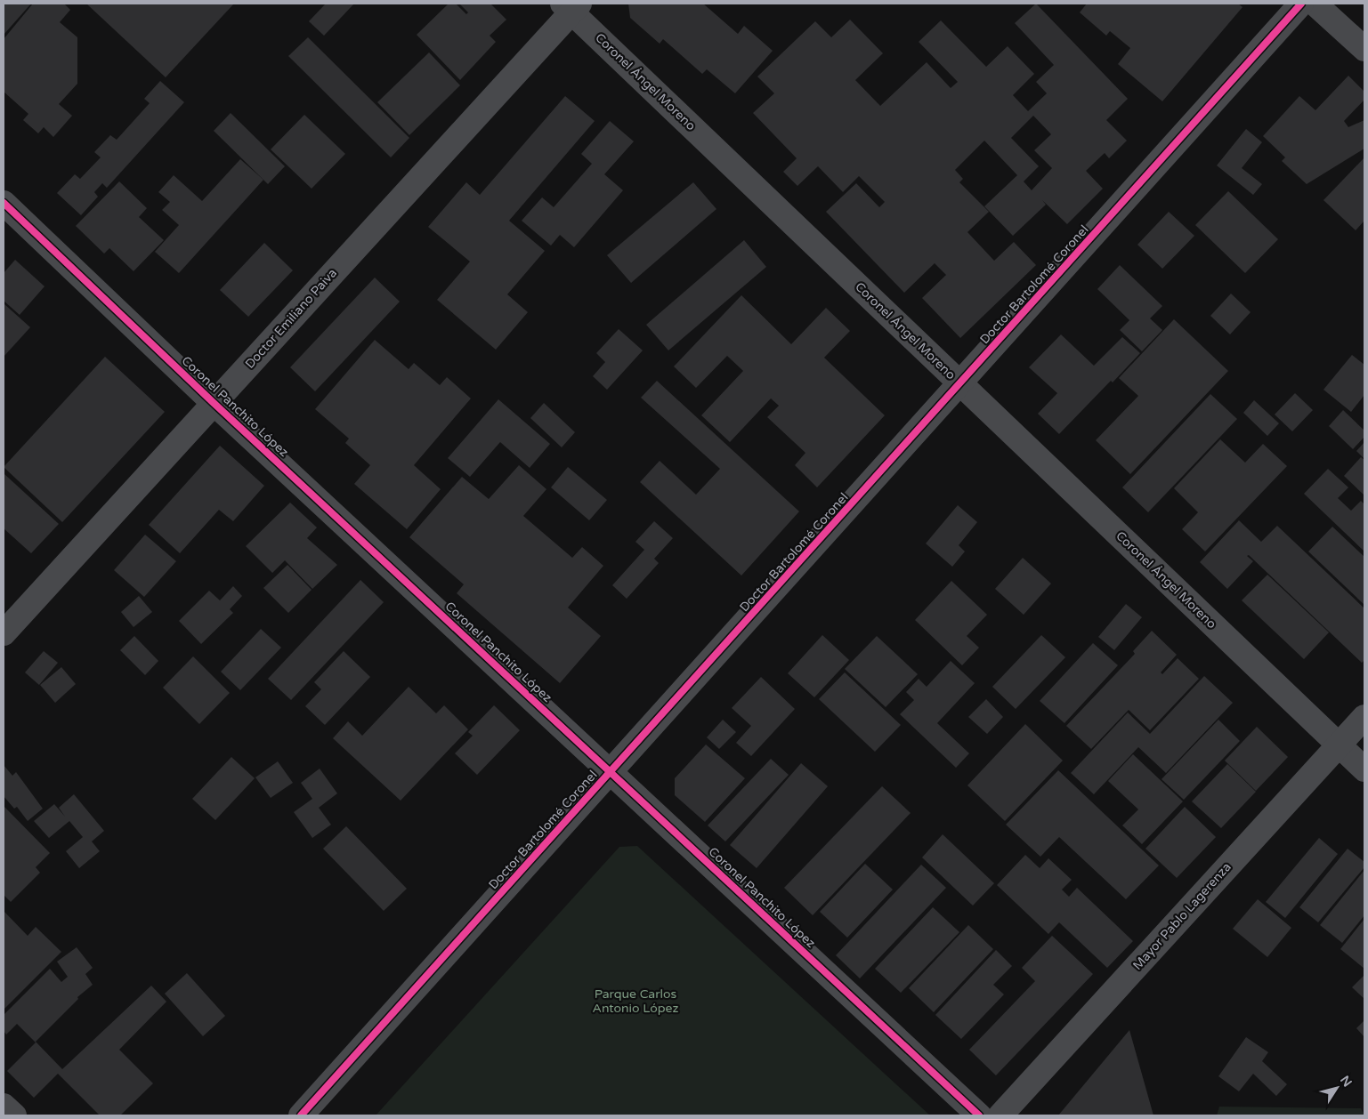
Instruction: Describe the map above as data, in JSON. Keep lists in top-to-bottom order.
{
  "streets": {
    "street": [
      "Coronel Ángel Moreno",
      "Doctor Bartolomé Coronel",
      "Doctor Emiliano Paiva",
      "Coronel Panchito López",
      "Mayor Pablo Lagerenza"
    ]
  },
  "crossings": [
    ["Coronel Ángel Moreno", "Doctor Bartolomé Coronel"],
    ["Coronel Ángel Moreno", "Doctor Emiliano Paiva"],
    ["Coronel Ángel Moreno", "Mayor Pablo Lagerenza"],
    ["Doctor Bartolomé Coronel", "Coronel Panchito López"],
    ["Doctor Emiliano Paiva", "Coronel Panchito López"]
  ],
  "parks": ["Parque Carlos Antonio López"],
  "north": "top right"
}
